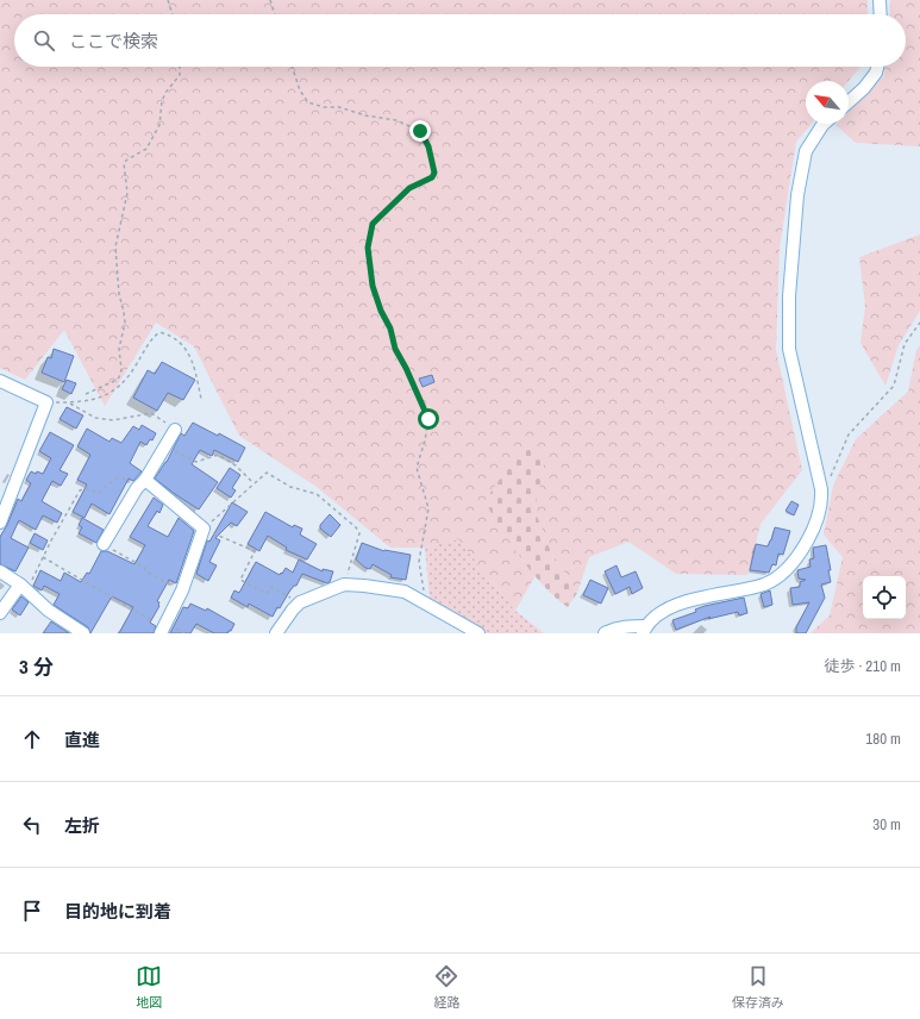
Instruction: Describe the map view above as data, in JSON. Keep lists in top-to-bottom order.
{
  "north": "top left",
  "page": {
    "search": "ここで検索",
    "heading": ["3 分", "徒歩 · 210 m"],
    "list": [
      ["直進", "180 m"],
      ["左折", "30 m"],
      "目的地に到着"
    ],
    "nav": ["地図", "経路", "保存済み"]
  }
}
